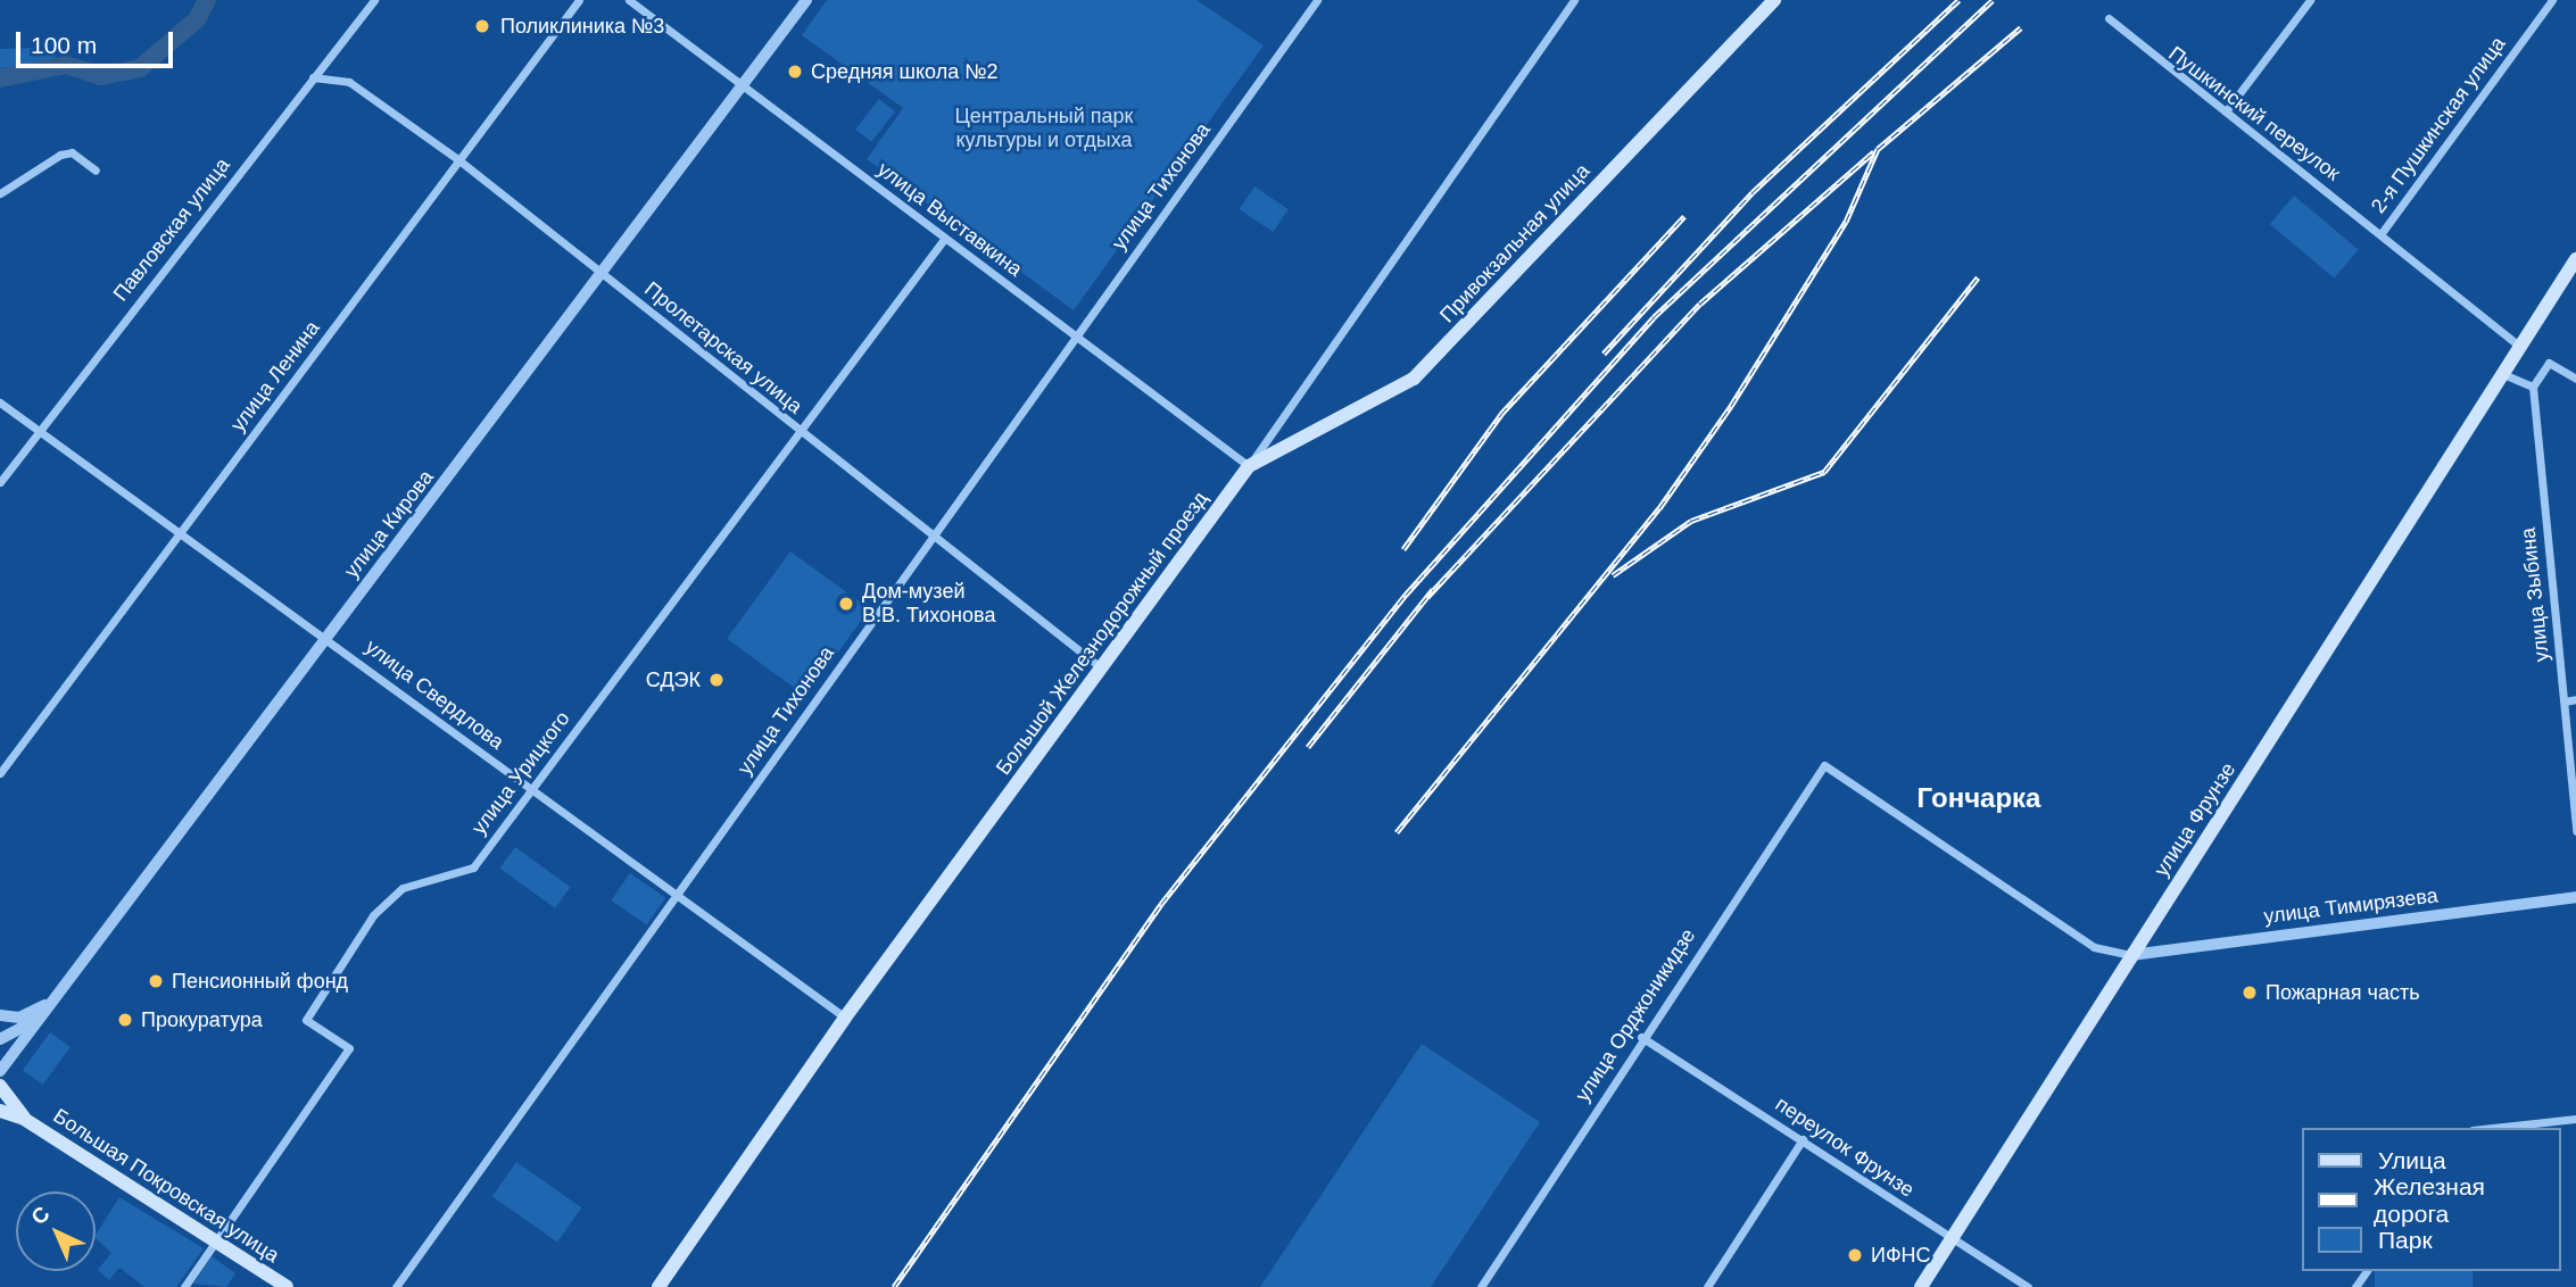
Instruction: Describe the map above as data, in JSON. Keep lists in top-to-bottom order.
{
  "streets": {
    "main road": [
      "Привокзальная улица",
      "Большой Железнодорожный проезд",
      "улица Фрунзе",
      "Большая Покровская улица"
    ],
    "street": [
      "Пушкинский переулок",
      "2-я Пушкинская улица",
      "улица Тихонова",
      "улица Выставкина",
      "Павловская улица",
      "Пролетарская улица",
      "улица Ленина",
      "улица Кирова",
      "улица Зыбина",
      "улица Свердлова",
      "улица Урицкого",
      "улица Тимирязева",
      "улица Орджоникидзе",
      "переулок Фрунзе"
    ]
  },
  "crossings": [
    ["Пушкинский переулок", "2-я Пушкинская улица"],
    ["Пушкинский переулок", "улица Фрунзе"],
    ["улица Тихонова", "улица Выставкина"],
    ["улица Тихонова", "Пролетарская улица"],
    ["улица Тихонова", "улица Свердлова"],
    ["улица Выставкина", "Привокзальная улица"],
    ["улица Выставкина", "улица Кирова"],
    ["улица Выставкина", "Большой Железнодорожный проезд"],
    ["улица Выставкина", "улица Урицкого"],
    ["Павловская улица", "Пролетарская улица"],
    ["Павловская улица", "улица Свердлова"],
    ["Привокзальная улица", "Большой Железнодорожный проезд"],
    ["Пролетарская улица", "улица Ленина"],
    ["Пролетарская улица", "улица Кирова"],
    ["Пролетарская улица", "Большой Железнодорожный проезд"],
    ["Пролетарская улица", "улица Урицкого"],
    ["улица Ленина", "улица Свердлова"],
    ["улица Кирова", "улица Свердлова"],
    ["Большой Железнодорожный проезд", "улица Свердлова"],
    ["улица Свердлова", "улица Урицкого"],
    ["улица Урицкого", "Большая Покровская улица"],
    ["улица Фрунзе", "улица Тимирязева"],
    ["улица Фрунзе", "улица Орджоникидзе"],
    ["улица Фрунзе", "переулок Фрунзе"],
    ["улица Тимирязева", "улица Орджоникидзе"],
    ["улица Орджоникидзе", "переулок Фрунзе"]
  ],
  "districts": ["Гончарка"],
  "parks": ["Центральный парк культуры и отдыха"],
  "places": [
    "Поликлиника №3",
    "Средняя школа №2",
    "Дом-музей В.В. Тихонова",
    "СДЭК",
    "Пенсионный фонд",
    "Пожарная часть",
    "Прокуратура",
    "ИФНС"
  ],
  "legend": ["Улица", "Железная дорога", "Парк"],
  "scale_bar": "100 m",
  "north": "top left"
}
